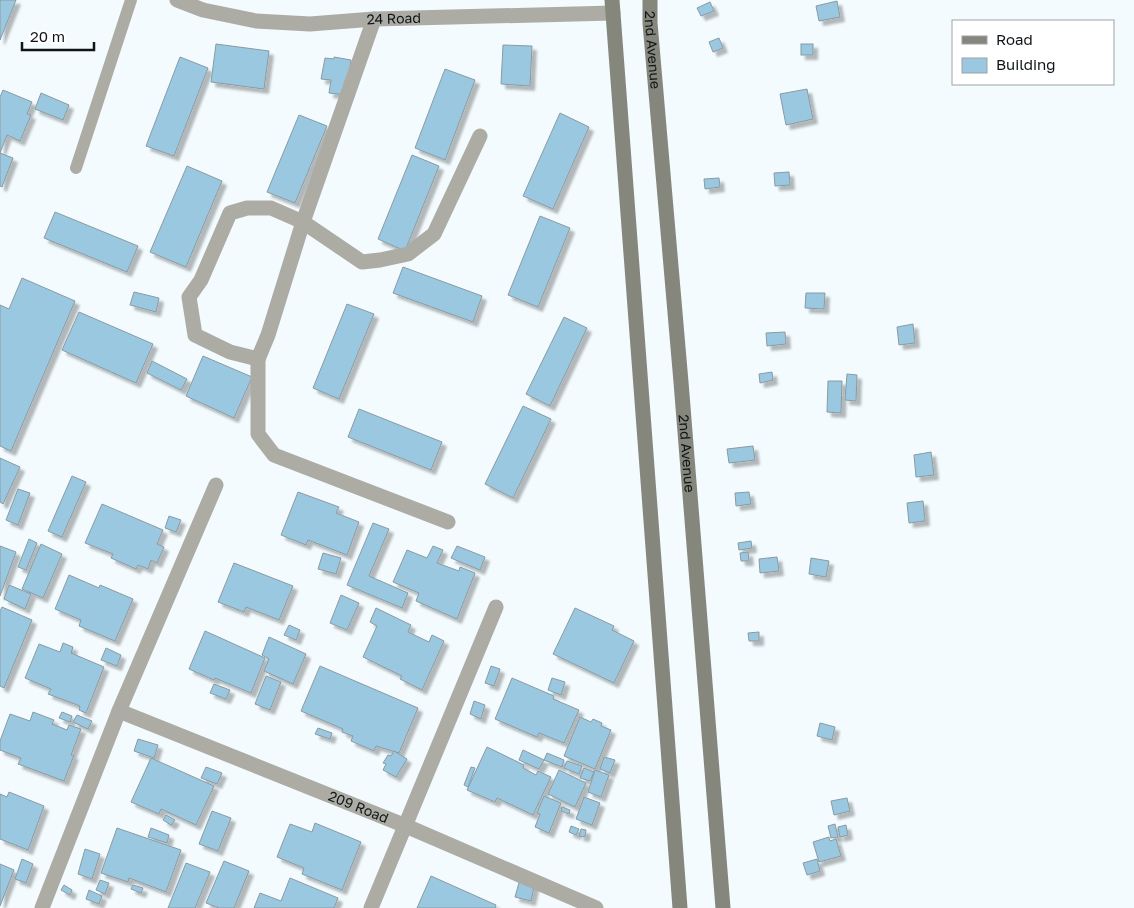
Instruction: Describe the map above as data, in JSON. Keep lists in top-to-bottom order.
{
  "streets": {
    "street": ["24 Road", "2nd Avenue", "209 Road"]
  },
  "legend": ["Road", "Building"],
  "scale_bar": "20 m"
}
